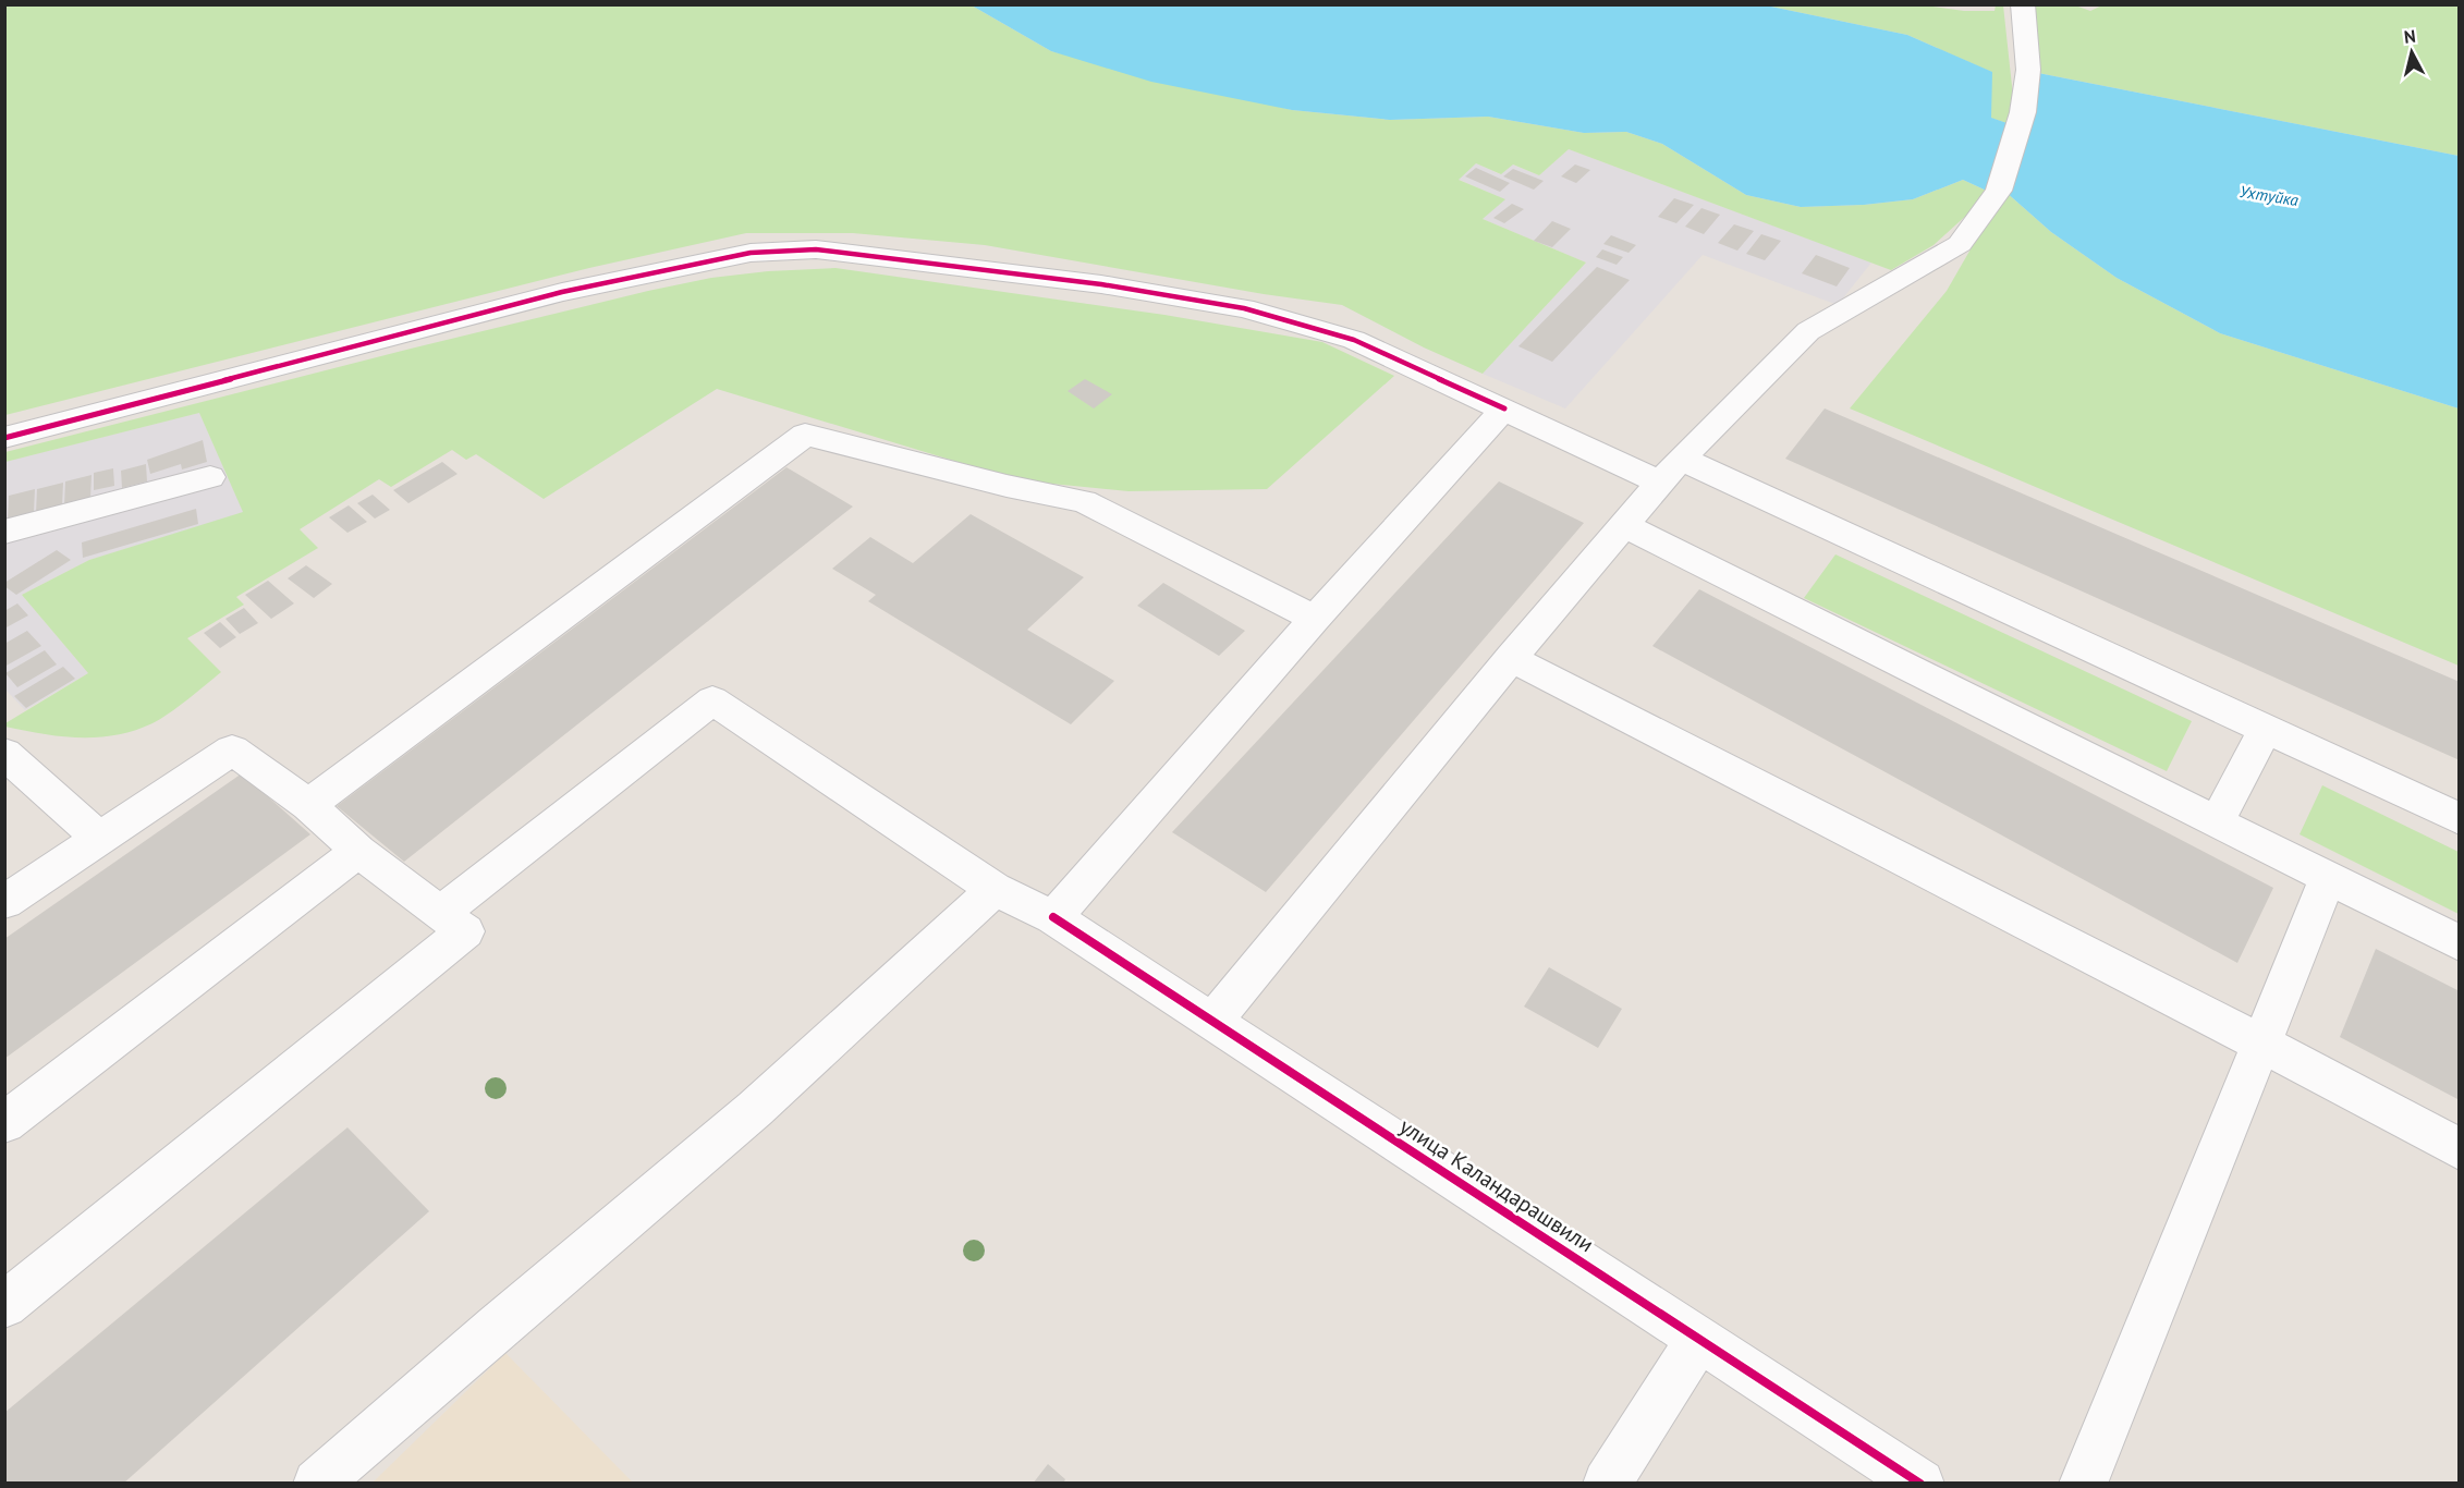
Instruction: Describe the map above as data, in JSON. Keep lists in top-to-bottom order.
{
  "streets": {
    "street": ["улица Каландарашвили"]
  },
  "water": ["Ухтуйка"],
  "north": "top"
}
